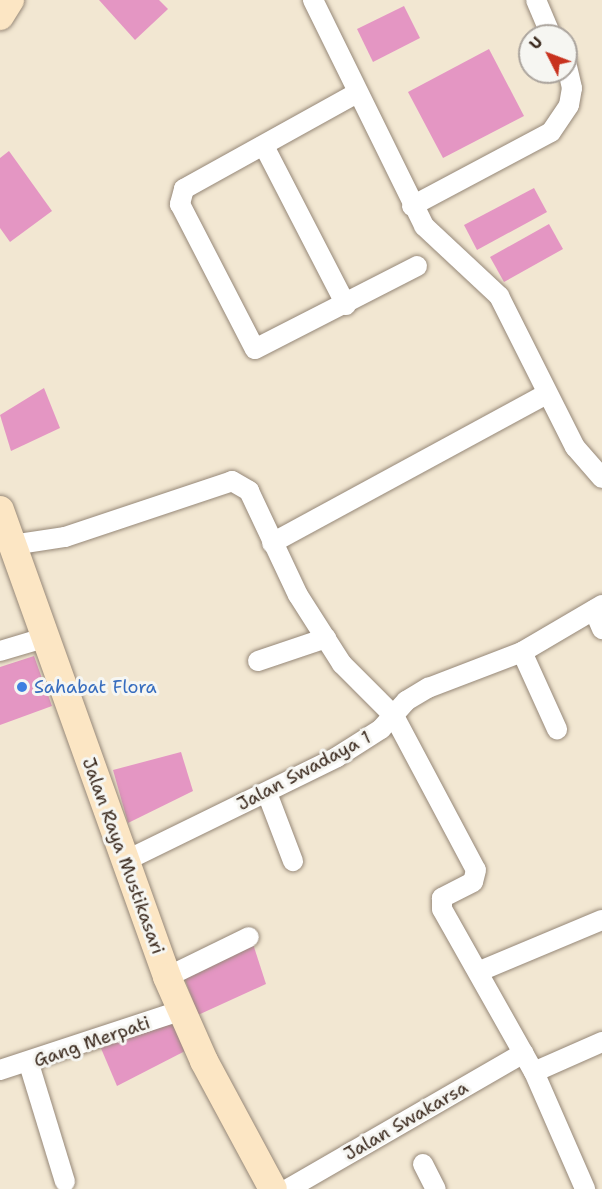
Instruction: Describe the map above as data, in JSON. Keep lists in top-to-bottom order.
{
  "streets": {
    "main road": ["Jalan Raya Mustikasari"],
    "street": ["Jalan Swadaya 1", "Gang Merpati", "Jalan Swakarsa"]
  },
  "crossings": [
    ["Jalan Swadaya 1", "Jalan Raya Mustikasari"],
    ["Jalan Raya Mustikasari", "Gang Merpati"]
  ],
  "places": ["Sahabat Flora"],
  "north": "top left"
}
